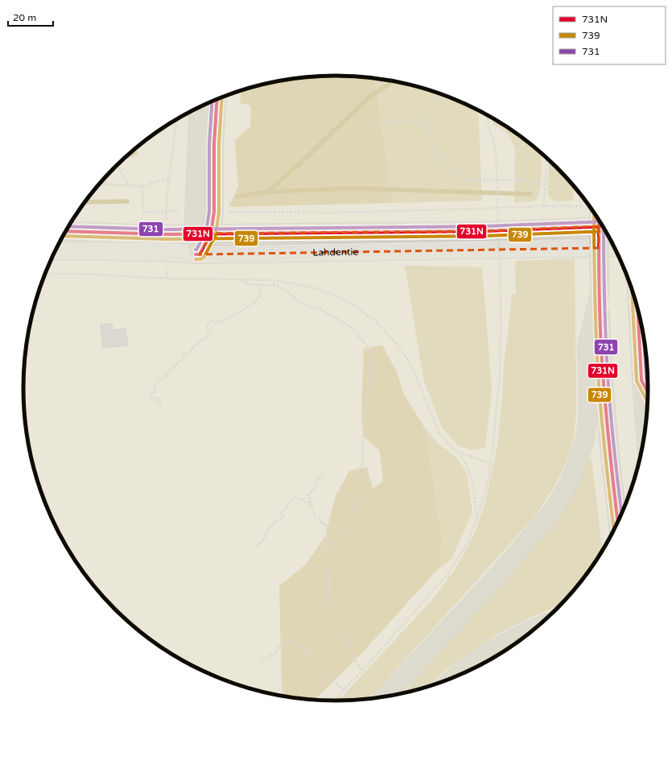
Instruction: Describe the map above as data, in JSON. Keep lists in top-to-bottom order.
{
  "streets": {
    "main road": ["Lahdentie"]
  },
  "lines": ["transit line 739", "transit line 731N", "transit line 731"],
  "legend": ["731N", "739", "731"],
  "scale_bar": "20 m"
}
